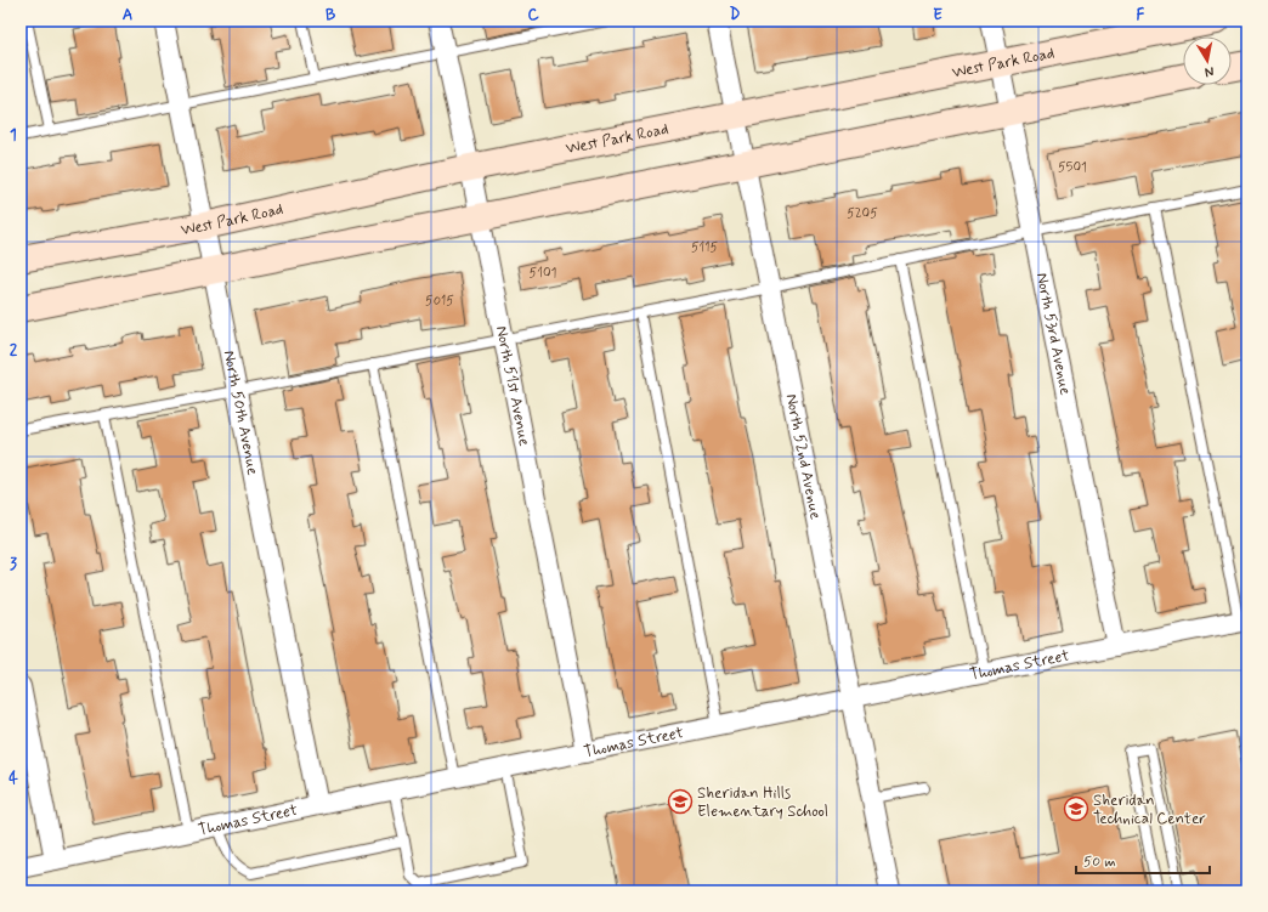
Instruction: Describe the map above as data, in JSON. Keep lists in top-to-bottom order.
{
  "streets": {
    "street": [
      "West Park Road",
      "North 53rd Avenue",
      "North 51st Avenue",
      "North 50th Avenue",
      "North 52nd Avenue",
      "Thomas Street"
    ]
  },
  "crossings": [
    ["West Park Road", "North 53rd Avenue"],
    ["West Park Road", "North 51st Avenue"],
    ["West Park Road", "North 50th Avenue"],
    ["West Park Road", "North 52nd Avenue"],
    ["North 53rd Avenue", "Thomas Street"],
    ["North 51st Avenue", "Thomas Street"],
    ["North 50th Avenue", "Thomas Street"],
    ["North 52nd Avenue", "Thomas Street"]
  ],
  "places": {
    "school or university": ["Sheridan Hills Elementary School", "Sheridan Technical Center"]
  },
  "house_numbers": [
    "5501",
    "5205",
    "5115",
    "5101",
    "5015"
  ],
  "scale_bar": "50 m",
  "north": "bottom",
  "grid": {
    "columns": [
      "A",
      "B",
      "C",
      "D",
      "E",
      "F"
    ],
    "rows": [
      "1",
      "2",
      "3",
      "4"
    ]
  }
}
